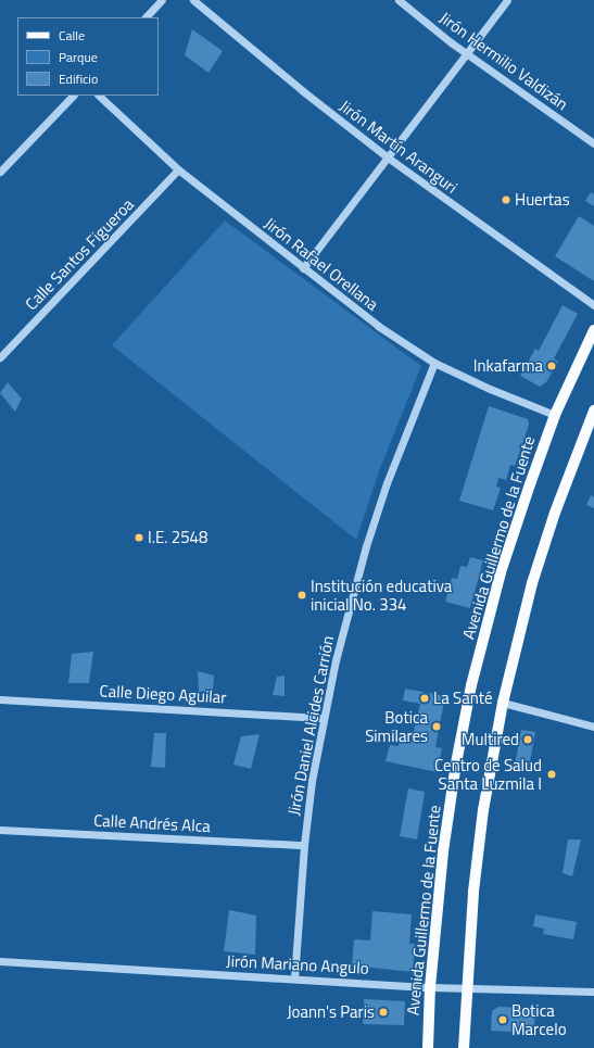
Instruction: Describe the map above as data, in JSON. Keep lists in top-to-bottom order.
{
  "streets": {
    "main road": ["Avenida Guillermo de la Fuente"],
    "street": [
      "Jirón Hermilio Valdizán",
      "Jirón Martín Aranguri",
      "Calle Santos Figueroa",
      "Jirón Rafael Orellana",
      "Calle Diego Aguilar",
      "Jirón Daniel Alcides Carrión",
      "Calle Andrés Alca",
      "Jirón Mariano Angulo"
    ]
  },
  "crossings": [
    ["Calle Santos Figueroa", "Jirón Rafael Orellana"],
    ["Jirón Rafael Orellana", "Avenida Guillermo de la Fuente"],
    ["Jirón Rafael Orellana", "Jirón Daniel Alcides Carrión"],
    ["Avenida Guillermo de la Fuente", "Jirón Mariano Angulo"],
    ["Calle Diego Aguilar", "Jirón Daniel Alcides Carrión"],
    ["Jirón Daniel Alcides Carrión", "Calle Andrés Alca"],
    ["Jirón Daniel Alcides Carrión", "Jirón Mariano Angulo"]
  ],
  "places": [
    "Huertas",
    "Inkafarma",
    "I.E. 2548",
    "Institución educativa inicial No. 334",
    "La Santé",
    "Botica Similares",
    "Multired",
    "Centro de Salud Santa Luzmila I",
    "Joann's Paris",
    "Botica Marcelo"
  ],
  "legend": ["Calle", "Parque", "Edificio"]
}
